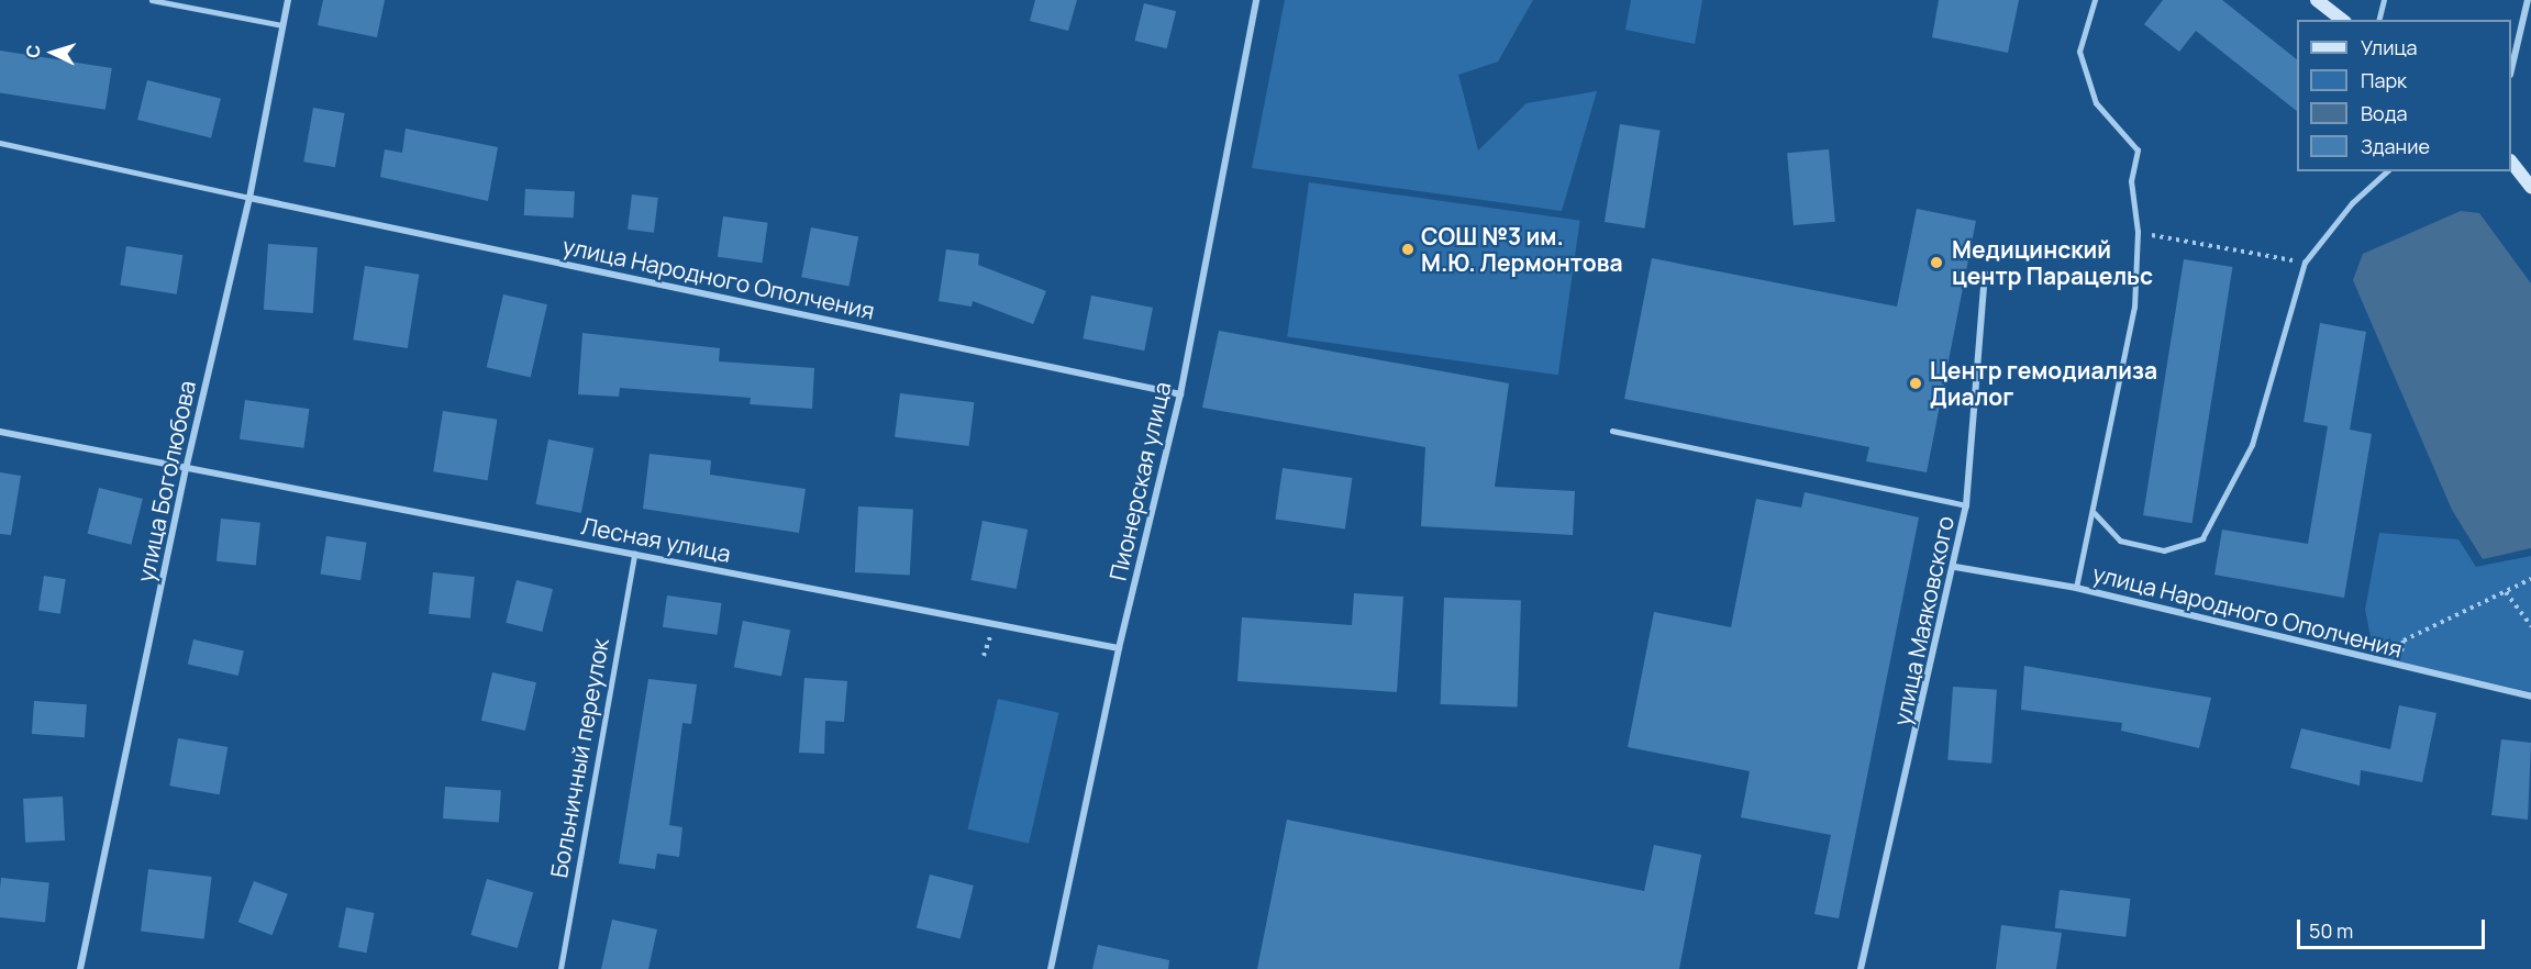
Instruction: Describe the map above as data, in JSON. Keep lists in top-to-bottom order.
{
  "streets": {
    "street": [
      "улица Народного Ополчения",
      "улица Боголюбова",
      "Пионерская улица",
      "Лесная улица",
      "улица Маяковского"
    ],
    "lane": ["Больничный переулок"]
  },
  "crossings": [
    ["улица Народного Ополчения", "улица Боголюбова"],
    ["улица Народного Ополчения", "Пионерская улица"],
    ["улица Народного Ополчения", "улица Маяковского"],
    ["улица Боголюбова", "Лесная улица"],
    ["Пионерская улица", "Лесная улица"],
    ["Лесная улица", "Больничный переулок"]
  ],
  "places": ["СОШ №3 им. М.Ю. Лермонтова", "Медицинский центр Парацельс", "Центр гемодиализа Диалог"],
  "legend": [
    "Улица",
    "Парк",
    "Вода",
    "Здание"
  ],
  "scale_bar": "50 m",
  "north": "left"
}
